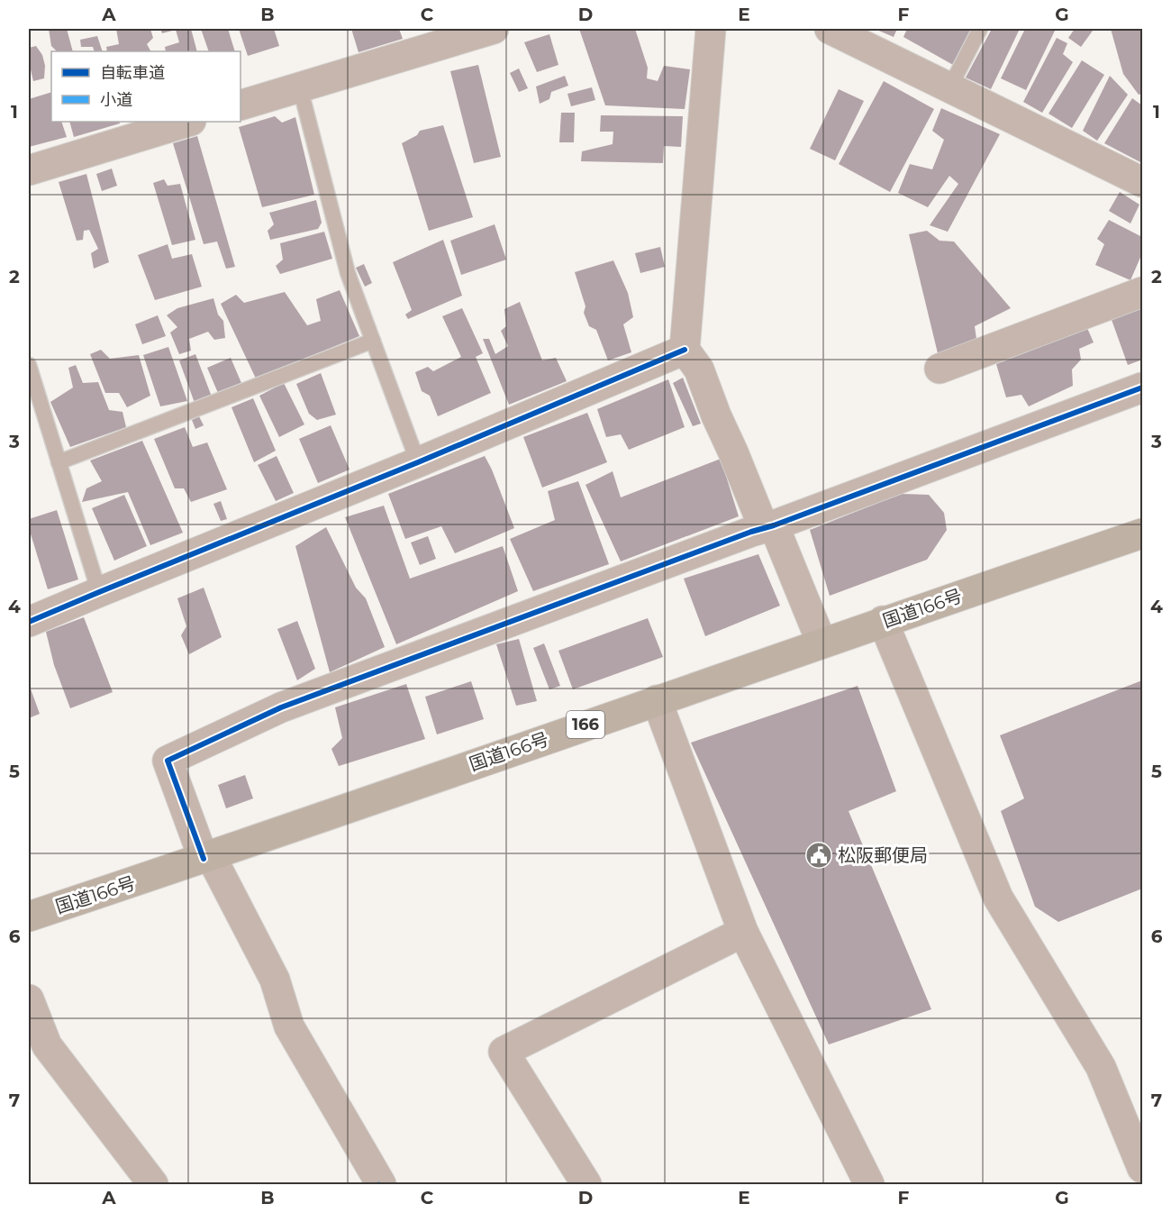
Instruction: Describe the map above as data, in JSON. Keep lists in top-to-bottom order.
{
  "streets": {
    "highway": ["国道166号", "166"]
  },
  "places": {
    "public building": ["松阪郵便局"]
  },
  "legend": ["自転車道", "小道"],
  "grid": {
    "columns": [
      "A",
      "B",
      "C",
      "D",
      "E",
      "F",
      "G"
    ],
    "rows": [
      "1",
      "2",
      "3",
      "4",
      "5",
      "6",
      "7"
    ]
  }
}
